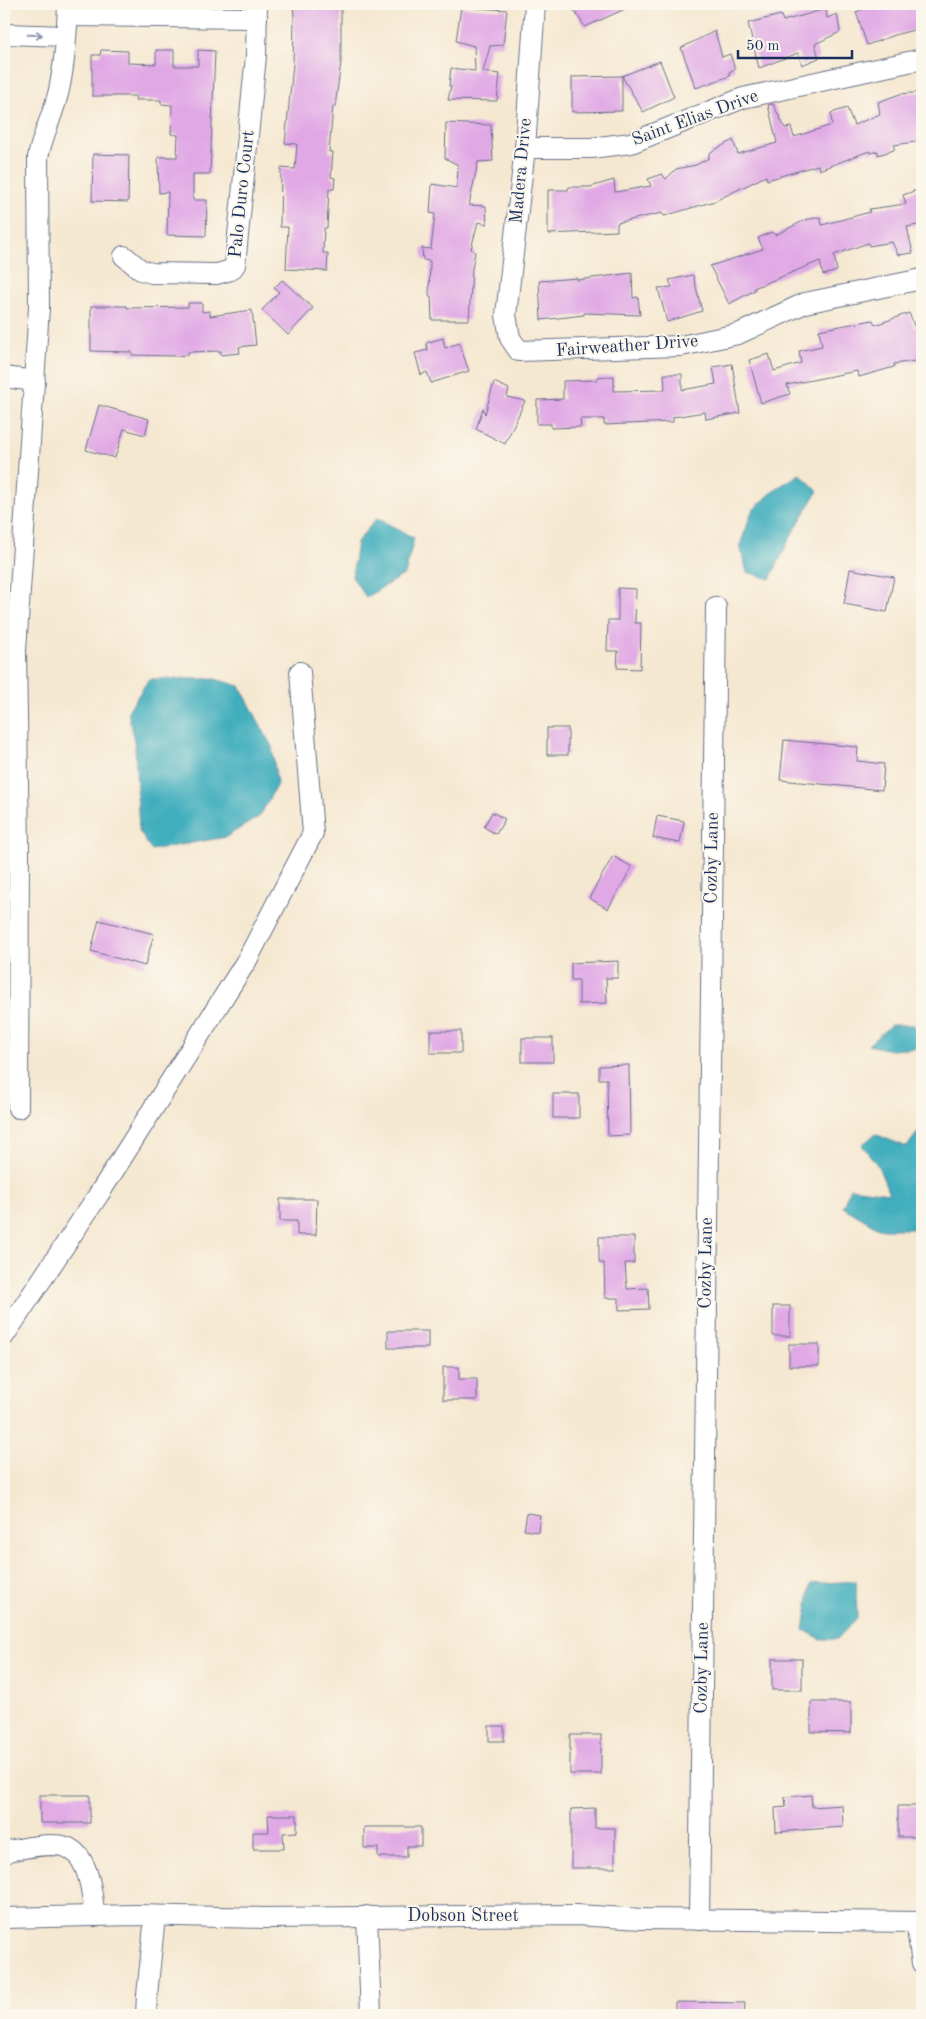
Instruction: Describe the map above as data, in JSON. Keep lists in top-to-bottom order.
{
  "streets": {
    "street": [
      "Saint Elias Drive",
      "Madera Drive",
      "Palo Duro Court",
      "Fairweather Drive",
      "Cozby Lane",
      "Dobson Street"
    ]
  },
  "crossings": [
    ["Saint Elias Drive", "Madera Drive"],
    ["Madera Drive", "Fairweather Drive"],
    ["Cozby Lane", "Dobson Street"]
  ],
  "scale_bar": "50 m"
}
